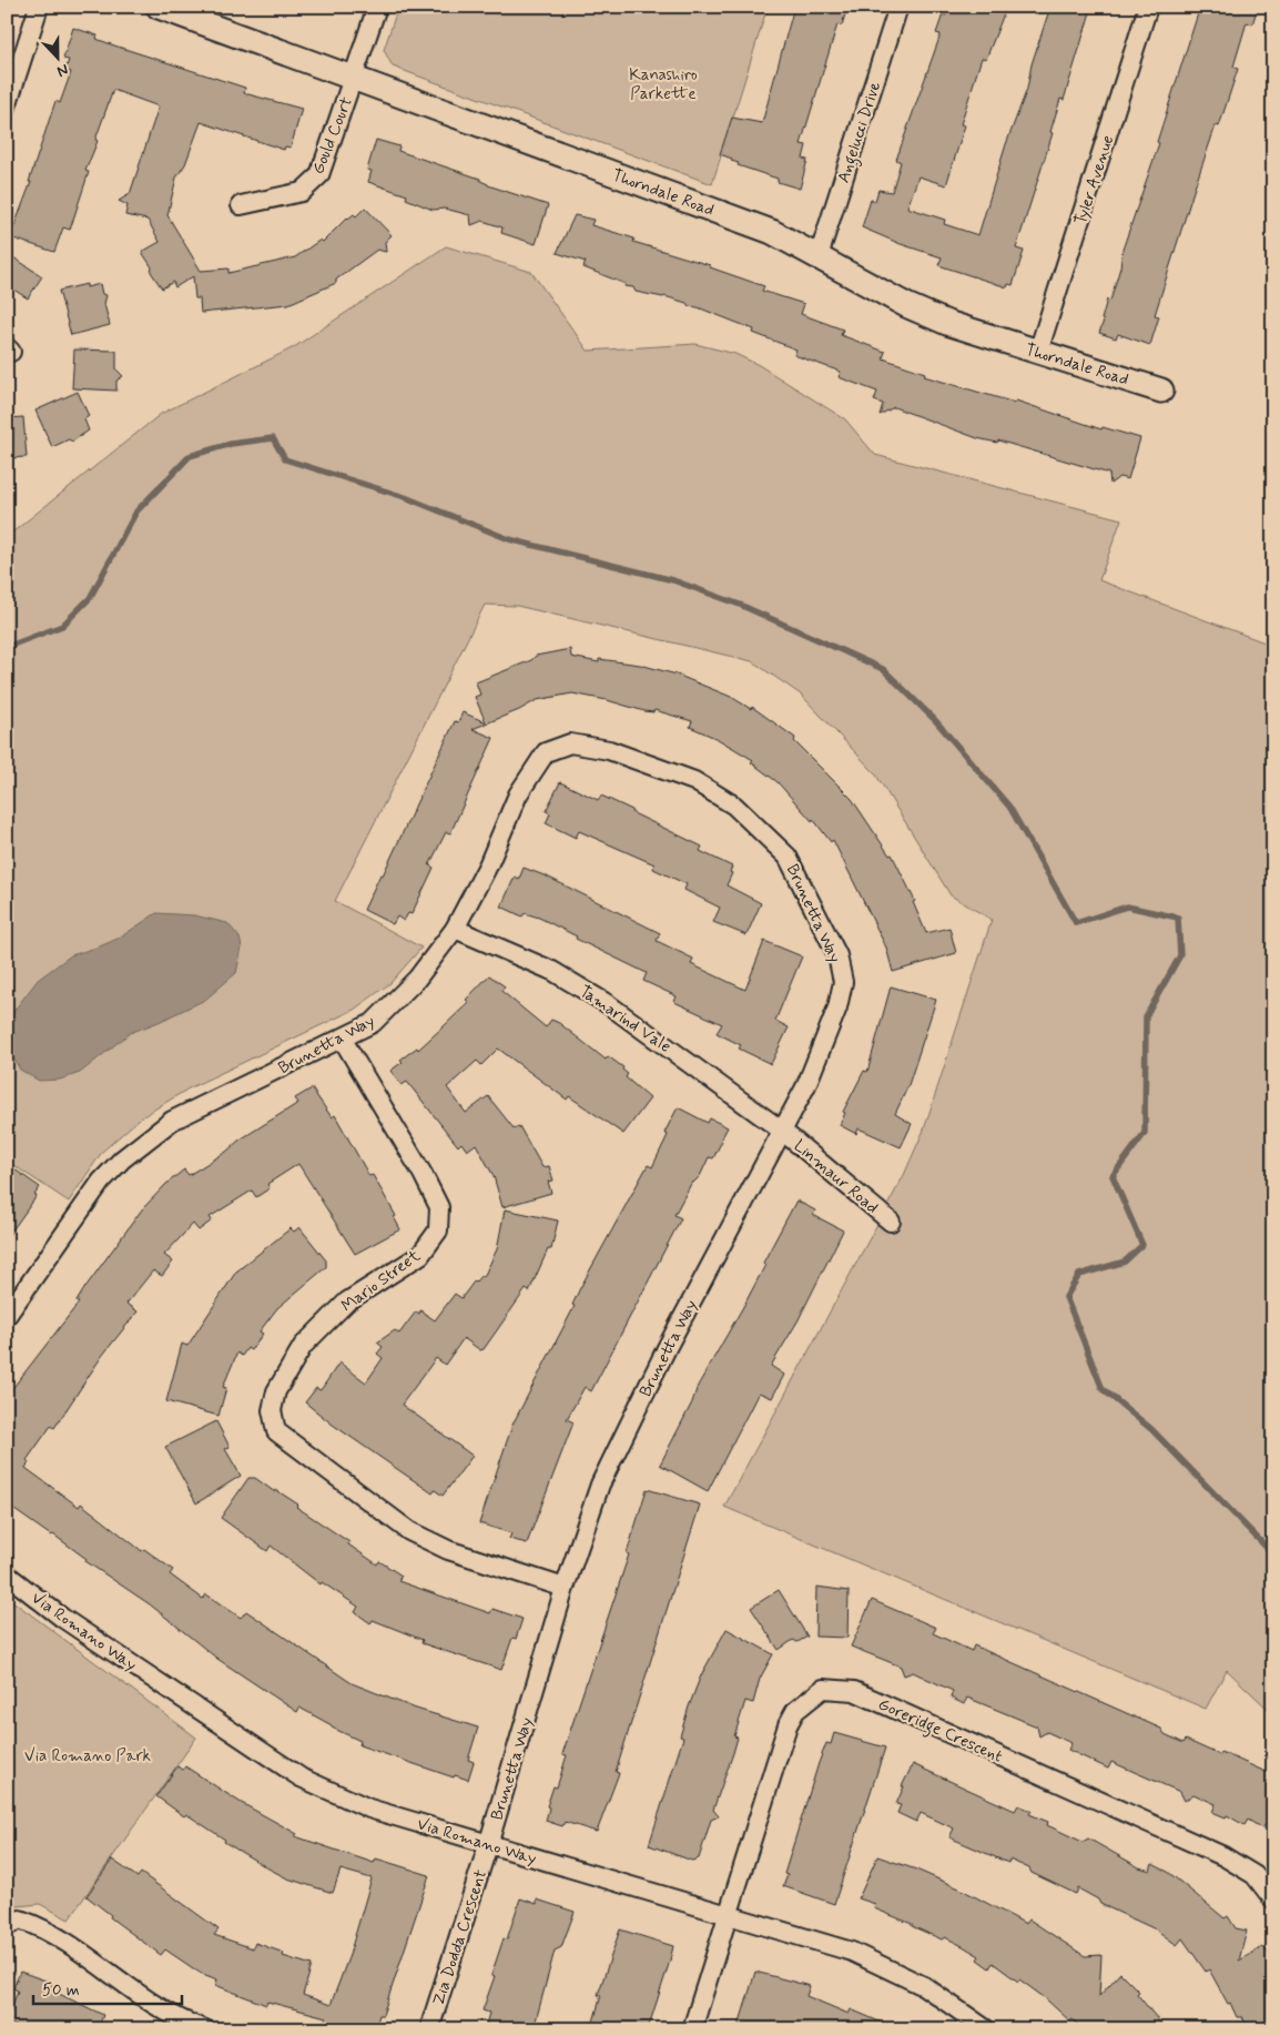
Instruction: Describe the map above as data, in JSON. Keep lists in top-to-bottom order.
{
  "streets": {
    "street": [
      "Angelucci Drive",
      "Gould Court",
      "Tyler Avenue",
      "Thorndale Road",
      "Brunetta Way",
      "Tamarind Vale",
      "Linmaur Road",
      "Mario Street",
      "Via Romano Way",
      "Goreridge Crescent",
      "Zia Dodda Crescent"
    ]
  },
  "crossings": [
    ["Angelucci Drive", "Thorndale Road"],
    ["Gould Court", "Thorndale Road"],
    ["Tyler Avenue", "Thorndale Road"],
    ["Brunetta Way", "Tamarind Vale"],
    ["Brunetta Way", "Linmaur Road"],
    ["Brunetta Way", "Mario Street"],
    ["Brunetta Way", "Via Romano Way"],
    ["Brunetta Way", "Zia Dodda Crescent"],
    ["Tamarind Vale", "Linmaur Road"],
    ["Via Romano Way", "Goreridge Crescent"],
    ["Via Romano Way", "Zia Dodda Crescent"]
  ],
  "parks": ["Kanashiro Parkette", "Via Romano Park"],
  "scale_bar": "50 m",
  "north": "bottom"
}
